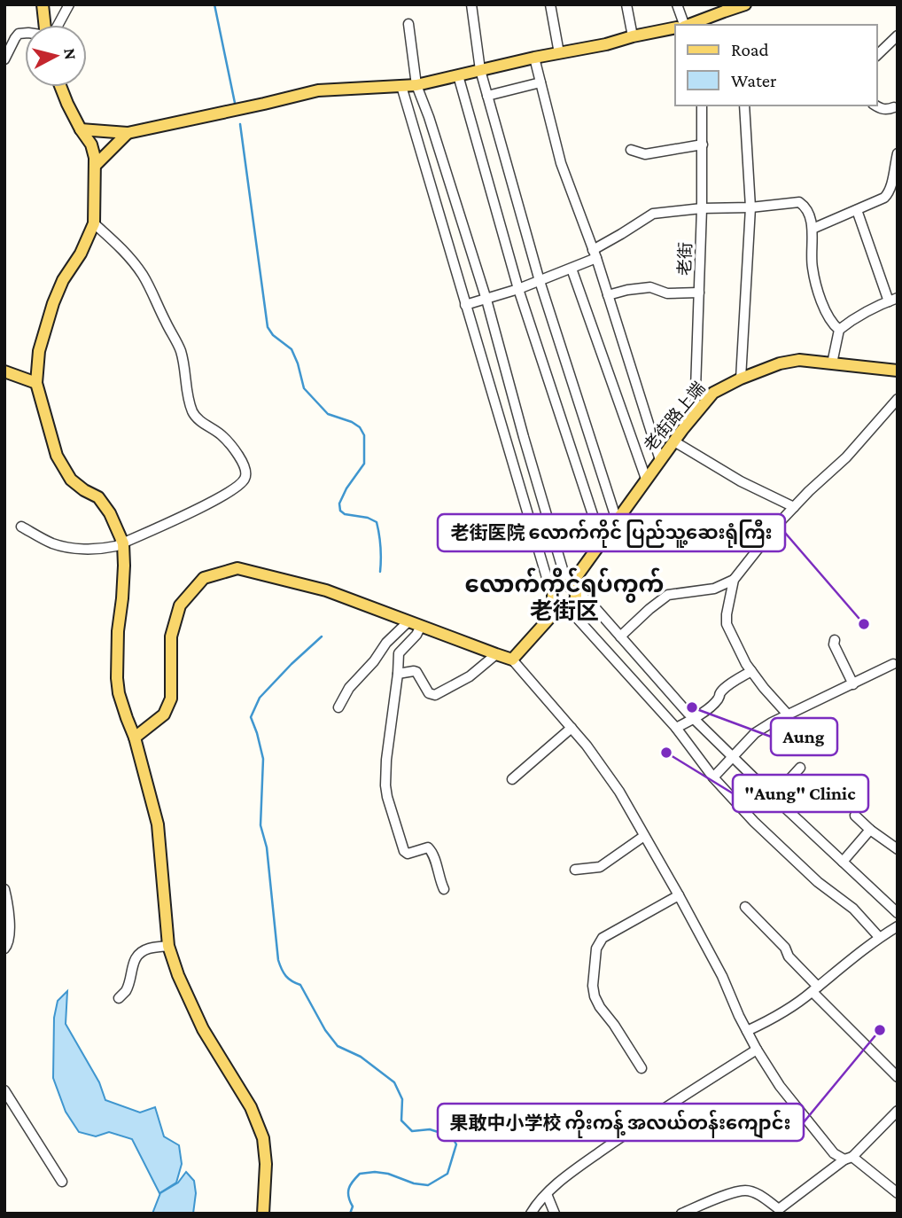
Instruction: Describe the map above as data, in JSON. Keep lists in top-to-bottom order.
{
  "streets": {
    "main road": ["老街路上端"],
    "street": ["老街"]
  },
  "crossings": [
    ["老街", "老街路上端"]
  ],
  "districts": ["လောက်ကိုင်ရပ်ကွက် 老街区"],
  "places": [
    "老街医院 လောက်ကိုင် ပြည်သူ့ဆေးရုံကြီး",
    "Aung",
    "\"Aung\" Clinic",
    "果敢中小学校 ကိုးကန့် အလယ်တန်းကျောင်း"
  ],
  "legend": ["Road", "Water"],
  "north": "right"
}
